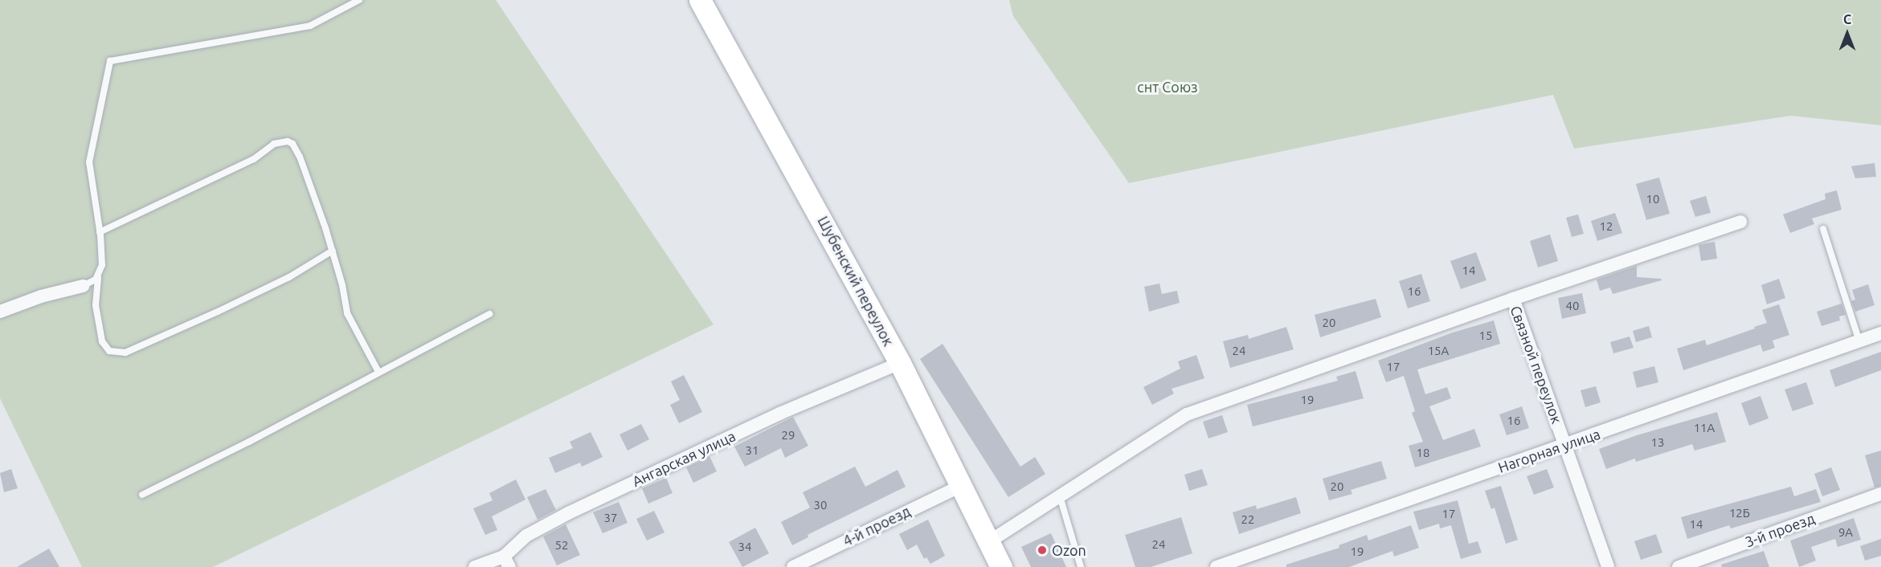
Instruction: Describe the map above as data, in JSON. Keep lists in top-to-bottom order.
{
  "streets": {
    "main road": ["Шубенский переулок"],
    "street": [
      "Связной переулок",
      "Нагорная улица",
      "Ангарская улица",
      "4-й проезд",
      "3-й проезд"
    ]
  },
  "crossings": [
    ["Шубенский переулок", "Ангарская улица"],
    ["Шубенский переулок", "4-й проезд"],
    ["Связной переулок", "Нагорная улица"]
  ],
  "parks": ["снт Союз"],
  "places": ["Ozon"],
  "house_numbers": [
    "10",
    "12",
    "14",
    "16",
    "40",
    "20",
    "15",
    "24",
    "15А",
    "17",
    "19",
    "16",
    "11А",
    "29",
    "13",
    "31",
    "18",
    "20",
    "30",
    "12Б",
    "17",
    "37",
    "22",
    "14",
    "9А",
    "24",
    "52",
    "34",
    "19"
  ],
  "north": "top"
}
